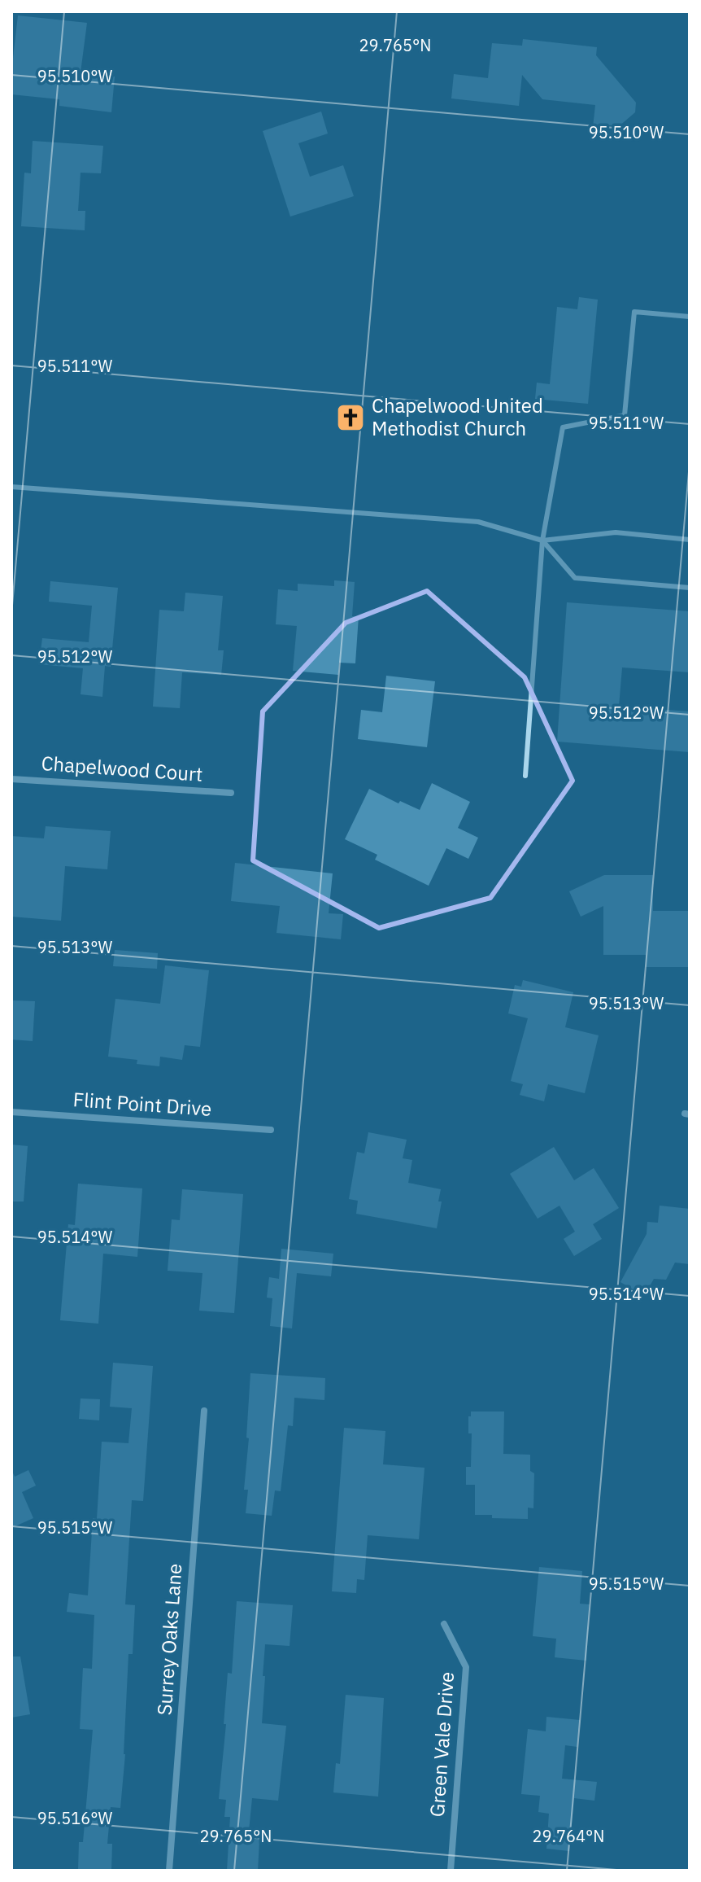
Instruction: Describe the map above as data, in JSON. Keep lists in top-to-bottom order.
{
  "streets": {
    "street": [
      "Chapelwood Court",
      "Flint Point Drive",
      "Surrey Oaks Lane",
      "Green Vale Drive"
    ]
  },
  "places": {
    "church": ["Chapelwood United Methodist Church"]
  },
  "coordinates": [
    "29.765°N",
    "95.510°W",
    "95.511°W",
    "95.512°W",
    "95.513°W",
    "95.514°W",
    "95.515°W",
    "95.516°W",
    "29.764°N"
  ]
}
